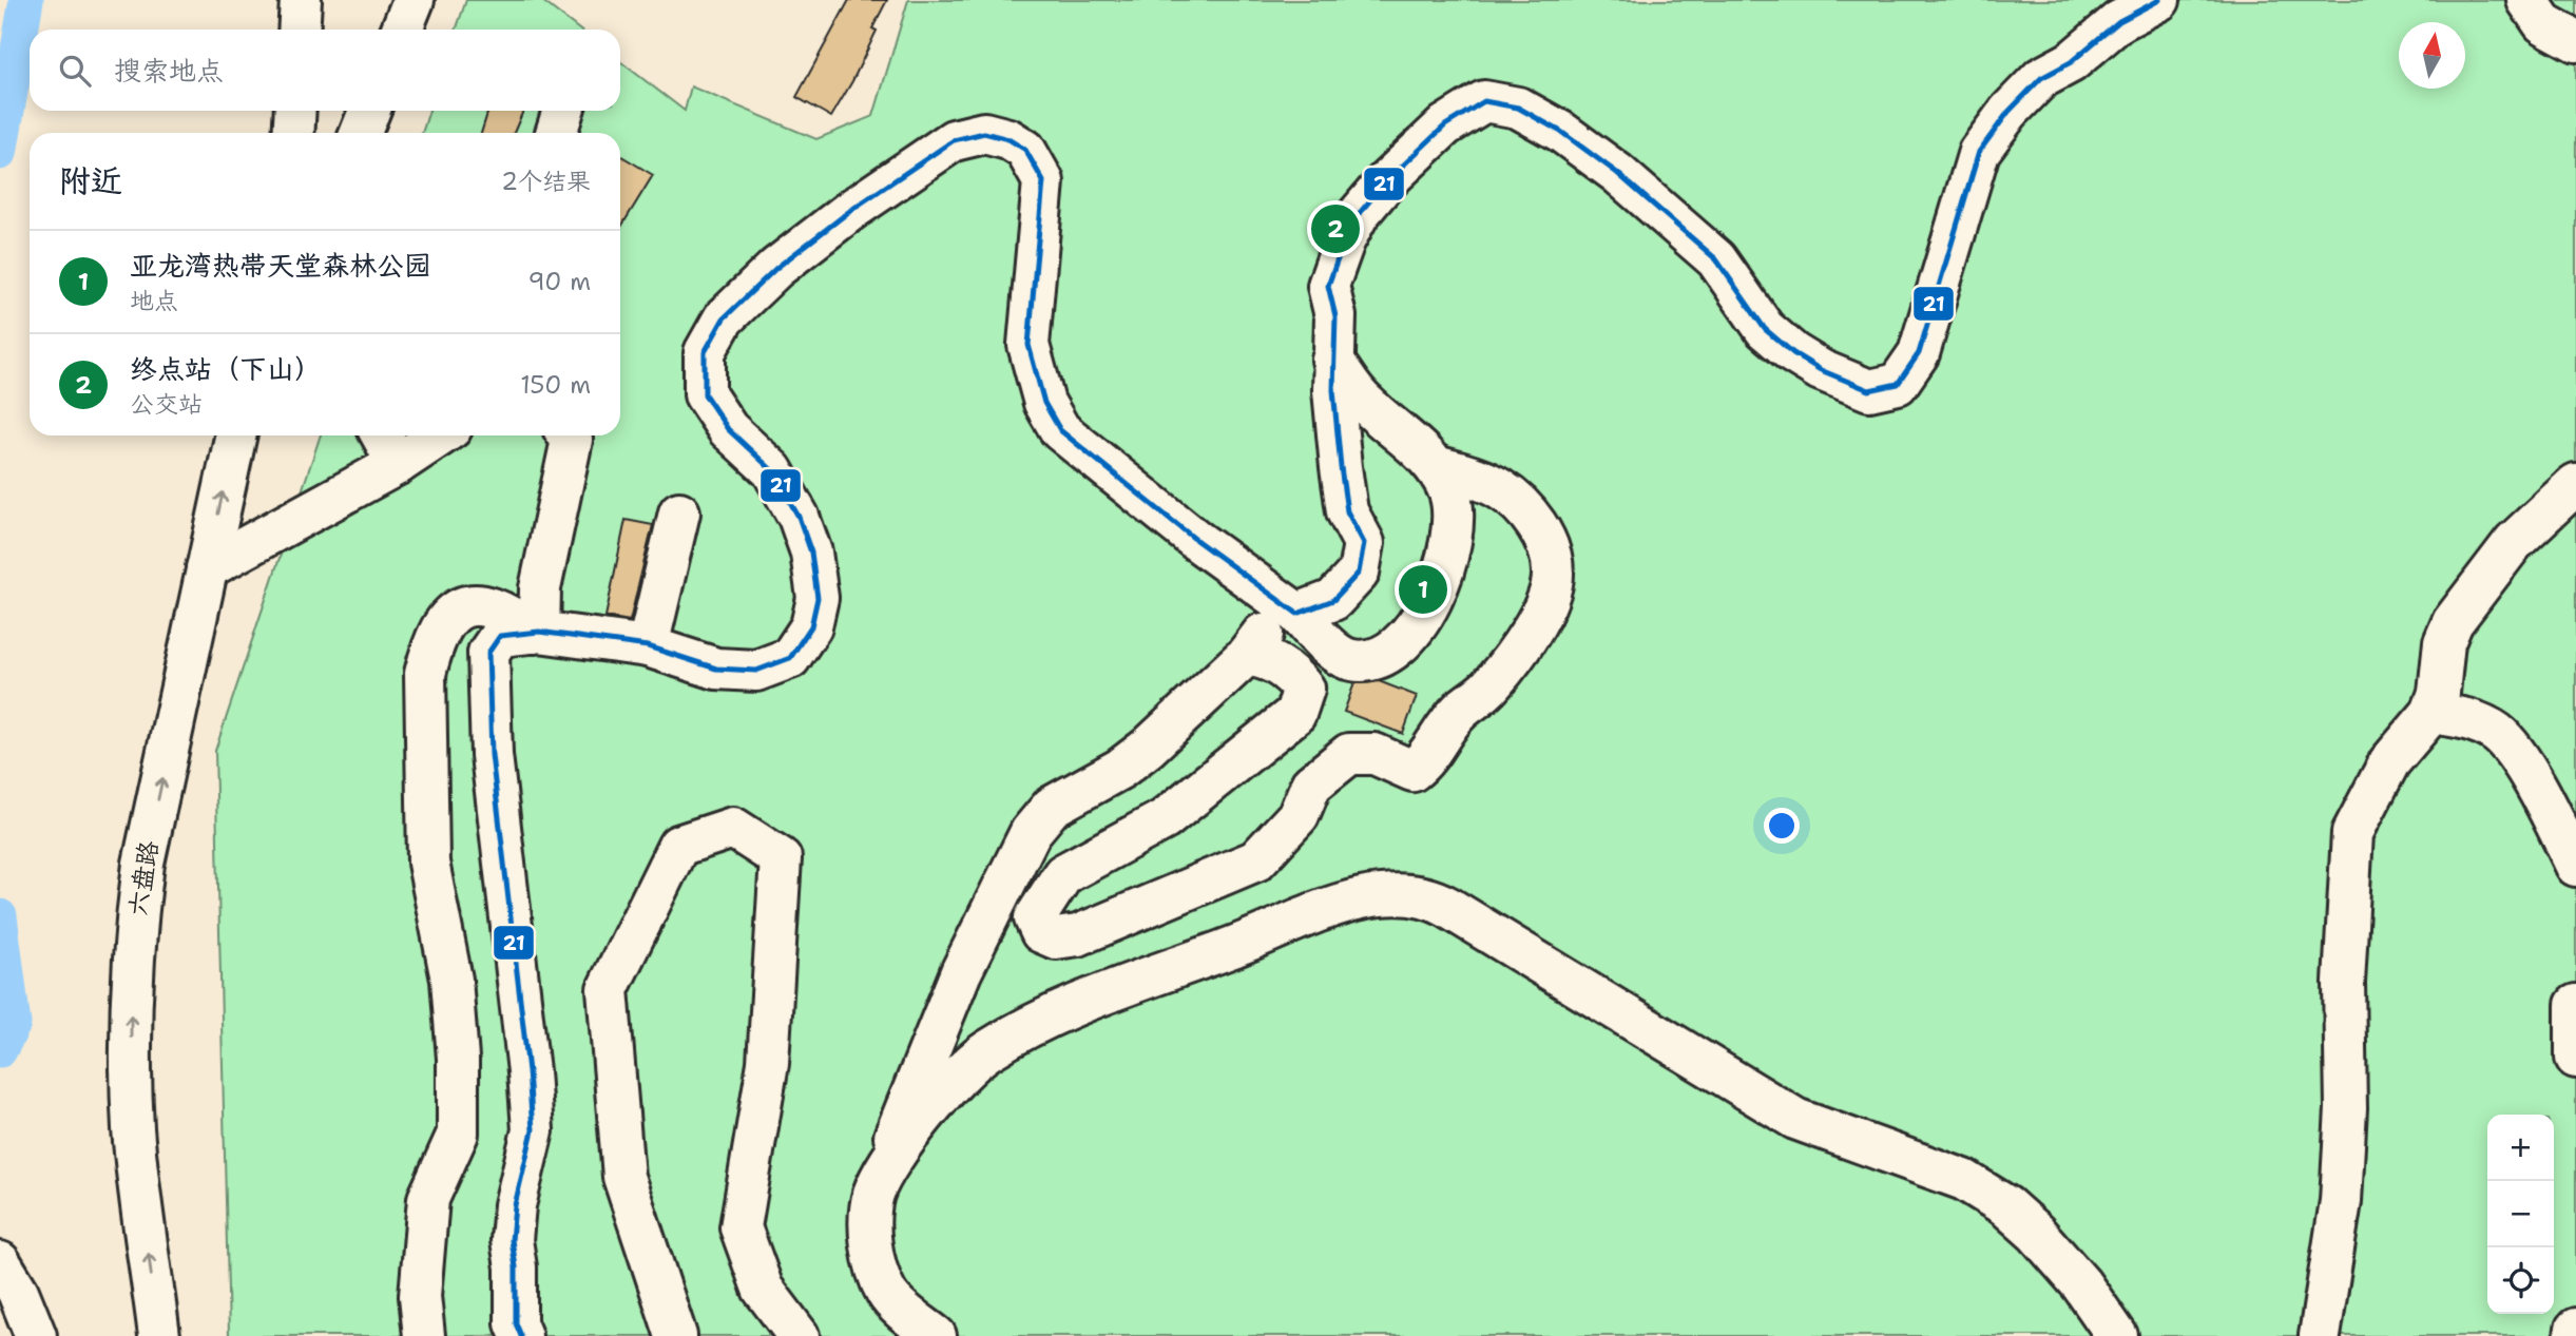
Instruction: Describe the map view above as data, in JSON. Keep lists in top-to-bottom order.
{
  "streets": {
    "street": ["六盘路"]
  },
  "lines": ["transit line 21"],
  "north": "top",
  "page": {
    "search": "搜索地点",
    "heading": ["附近", "2个结果"],
    "pins": ["2", "1"],
    "list": [
      {
        "mark": "1",
        "name": "亚龙湾热带天堂森林公园",
        "note": "地点",
        "value": "90 m"
      },
      {
        "mark": "2",
        "name": "终点站（下山）",
        "note": "公交站",
        "value": "150 m"
      }
    ],
    "map_buttons": ["+", "−"]
  }
}
